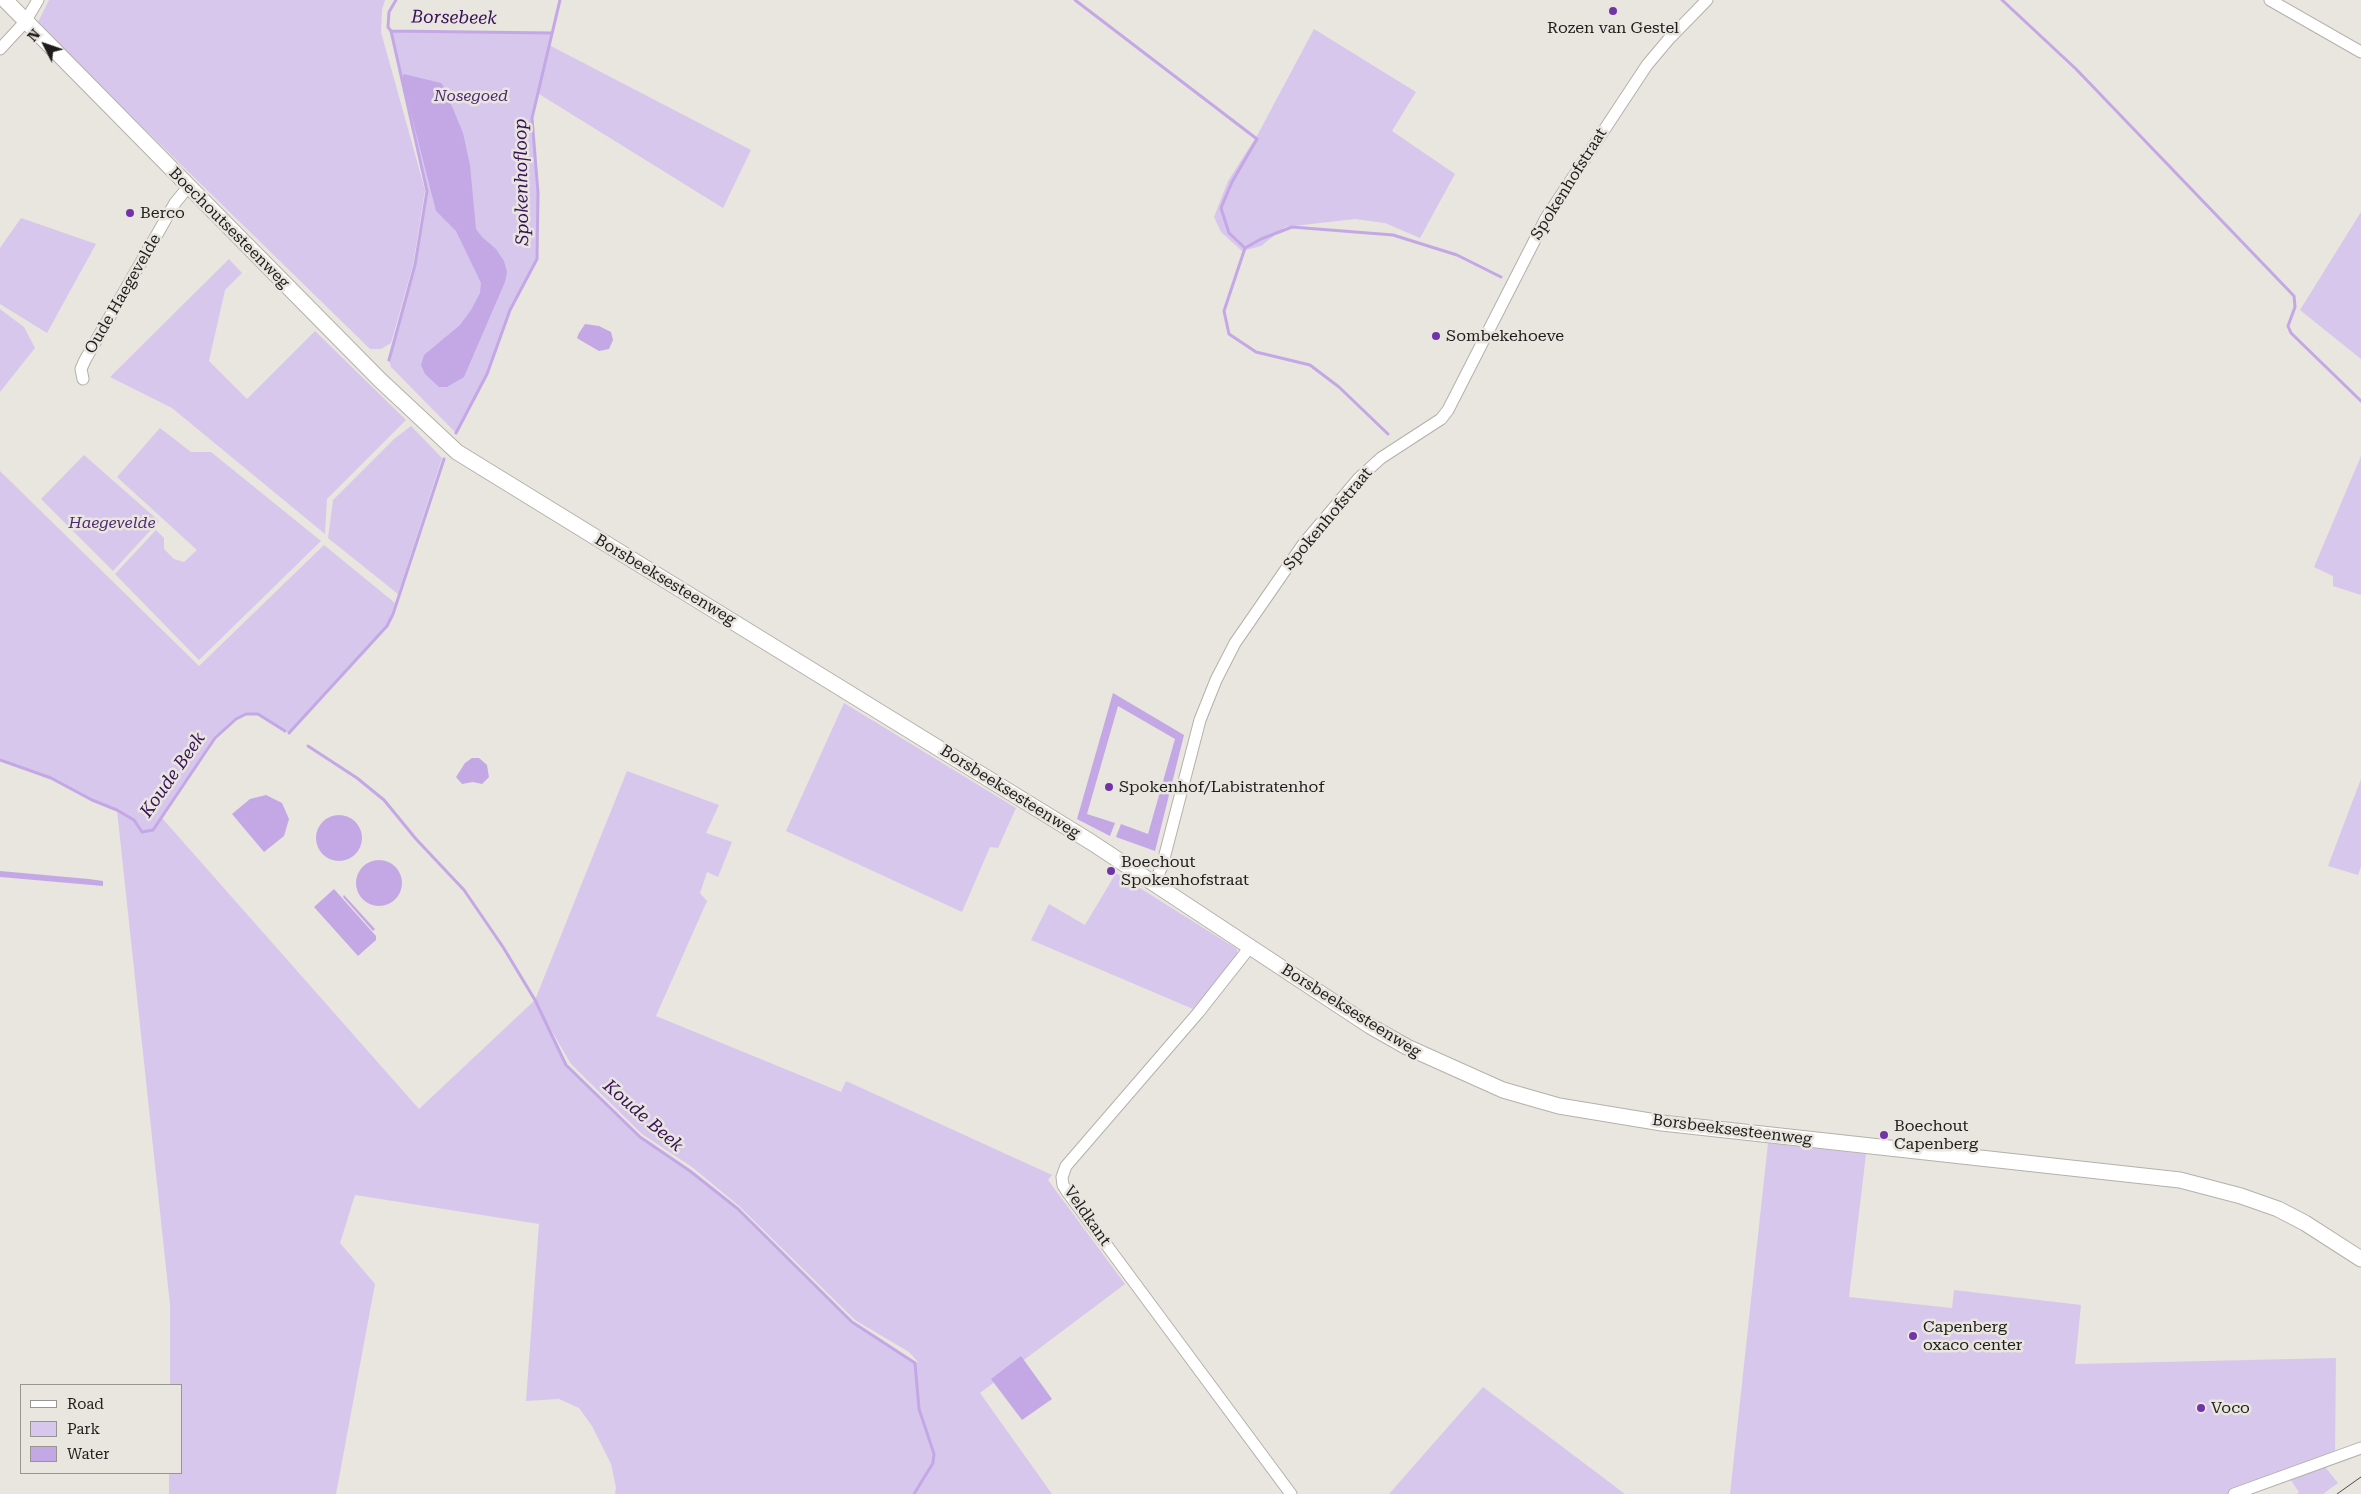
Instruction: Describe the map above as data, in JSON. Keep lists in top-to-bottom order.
{
  "streets": {
    "street": [
      "Spokenhofstraat",
      "Boechoutsesteenweg",
      "Oude Haegevelde",
      "Borsbeeksesteenweg",
      "Veldkant"
    ]
  },
  "crossings": [
    ["Spokenhofstraat", "Borsbeeksesteenweg"],
    ["Boechoutsesteenweg", "Oude Haegevelde"],
    ["Boechoutsesteenweg", "Borsbeeksesteenweg"],
    ["Borsbeeksesteenweg", "Veldkant"]
  ],
  "water": ["Borsebeek", "Spokenhofloop", "Koude Beek"],
  "parks": ["Nosegoed", "Haegevelde"],
  "places": [
    "Rozen van Gestel",
    "Berco",
    "Sombekehoeve",
    "Spokenhof/Labistratenhof",
    "Boechout Spokenhofstraat",
    "Boechout Capenberg",
    "Capenberg oxaco center",
    "Voco"
  ],
  "legend": ["Road", "Park", "Water"],
  "north": "top left"
}
